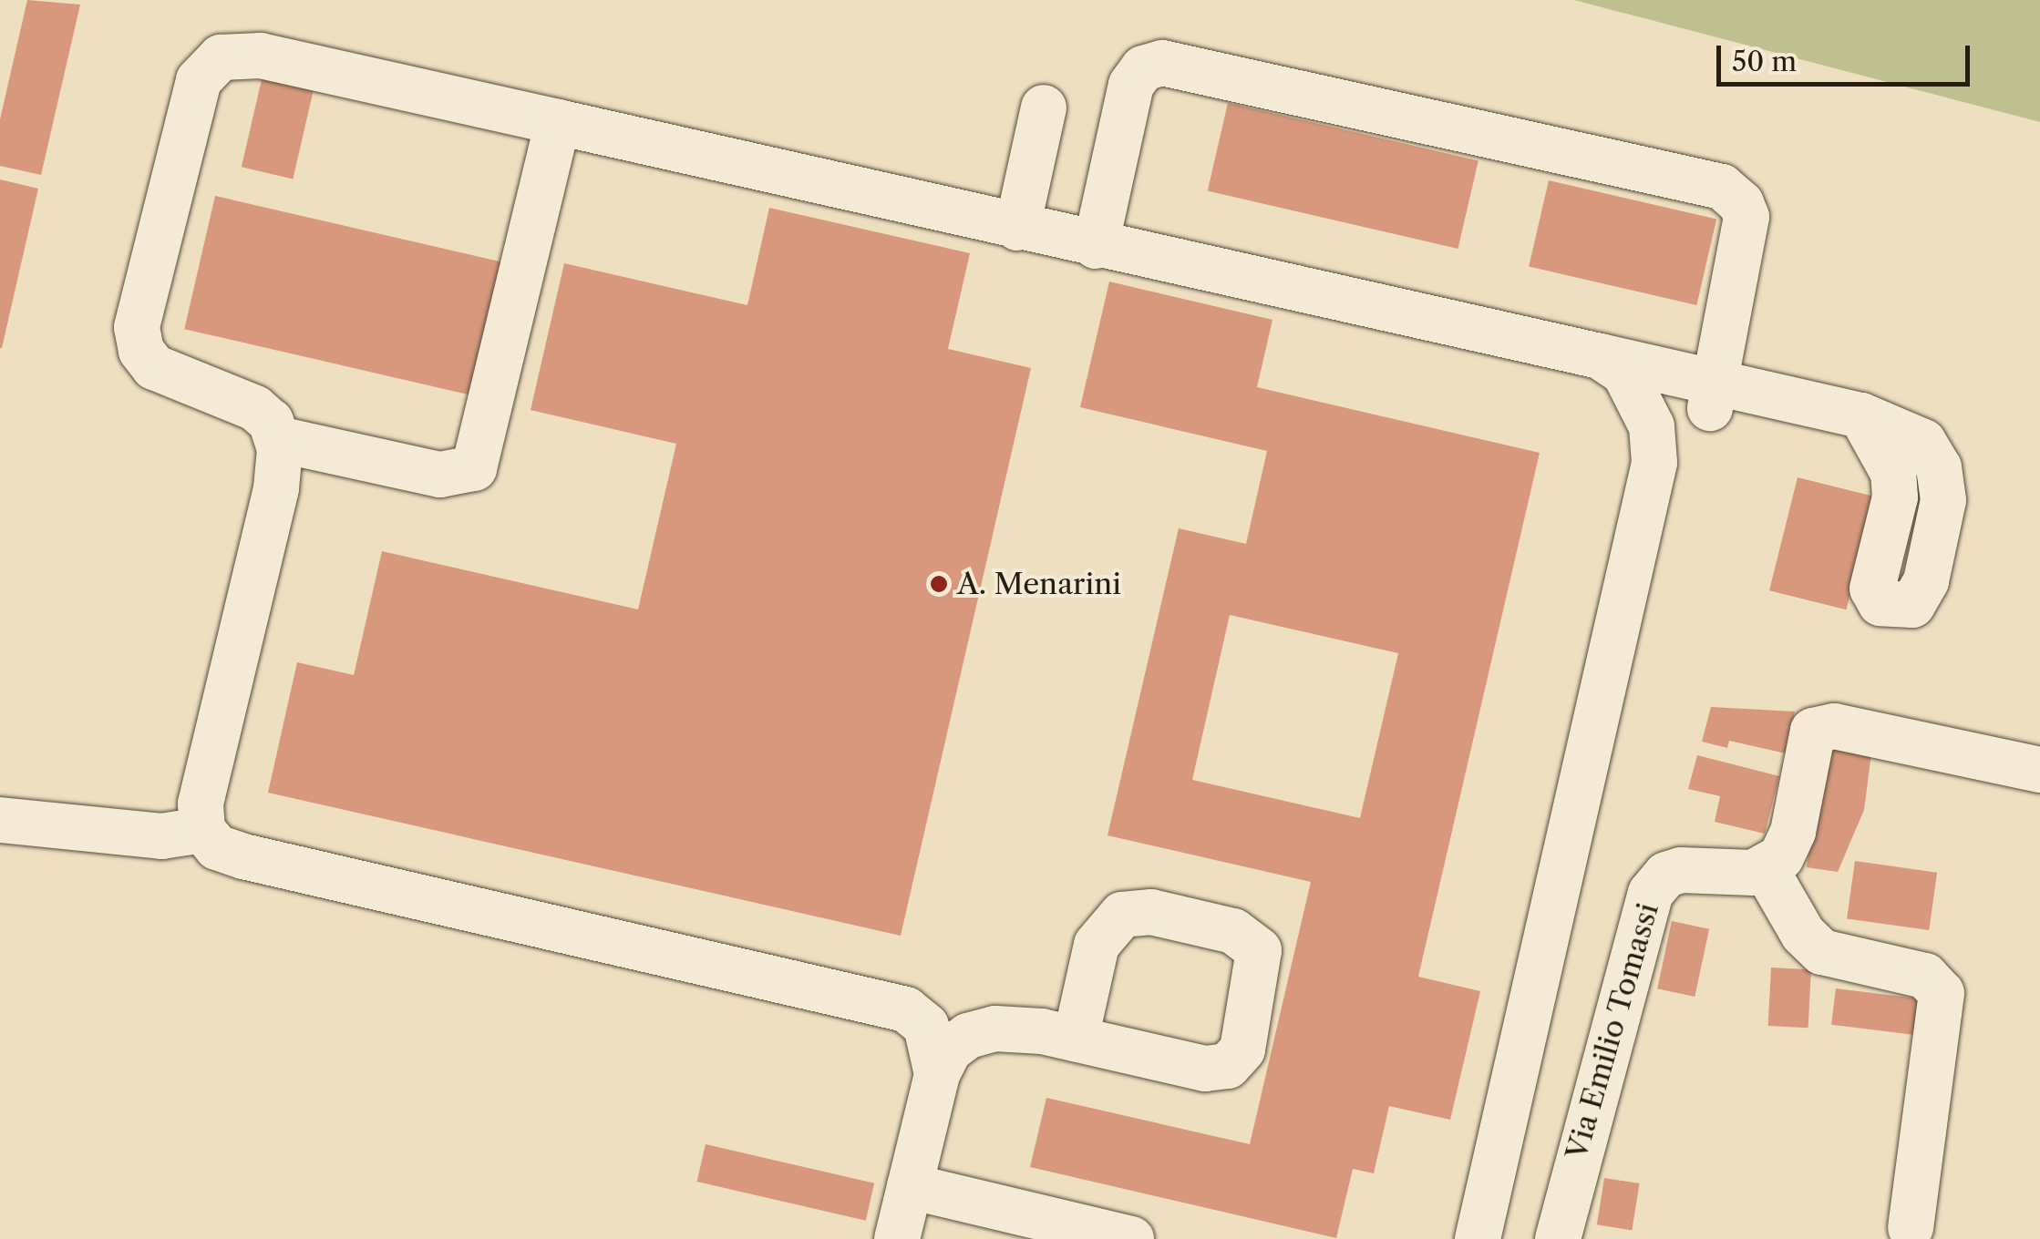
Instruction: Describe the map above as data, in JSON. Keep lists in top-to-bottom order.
{
  "streets": {
    "street": ["Via Emilio Tomassi"]
  },
  "places": ["A. Menarini"],
  "scale_bar": "50 m"
}
